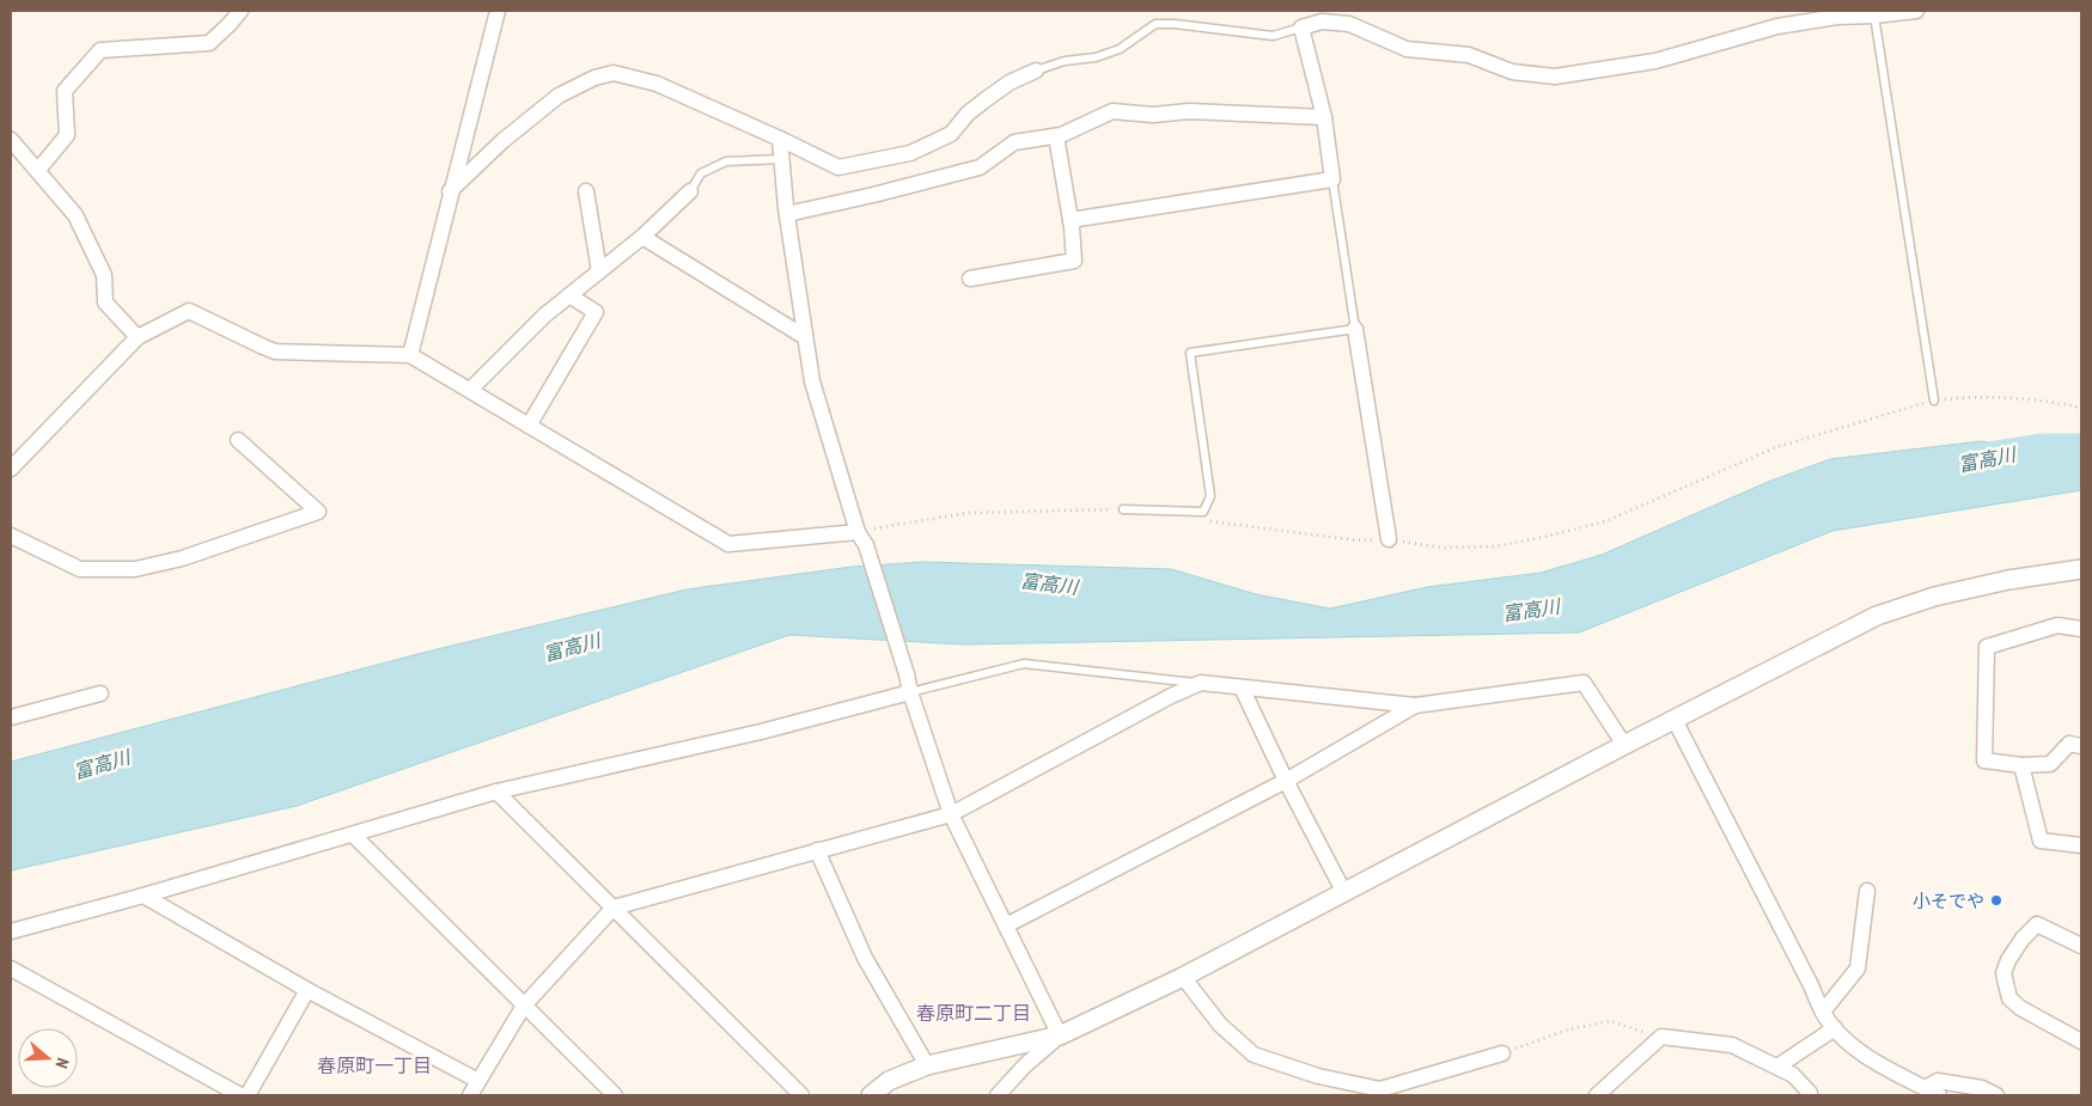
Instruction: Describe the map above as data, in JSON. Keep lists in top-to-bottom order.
{
  "districts": ["春原町二丁目", "春原町一丁目"],
  "water": ["富高川"],
  "places": ["小そでや"],
  "north": "right"
}
